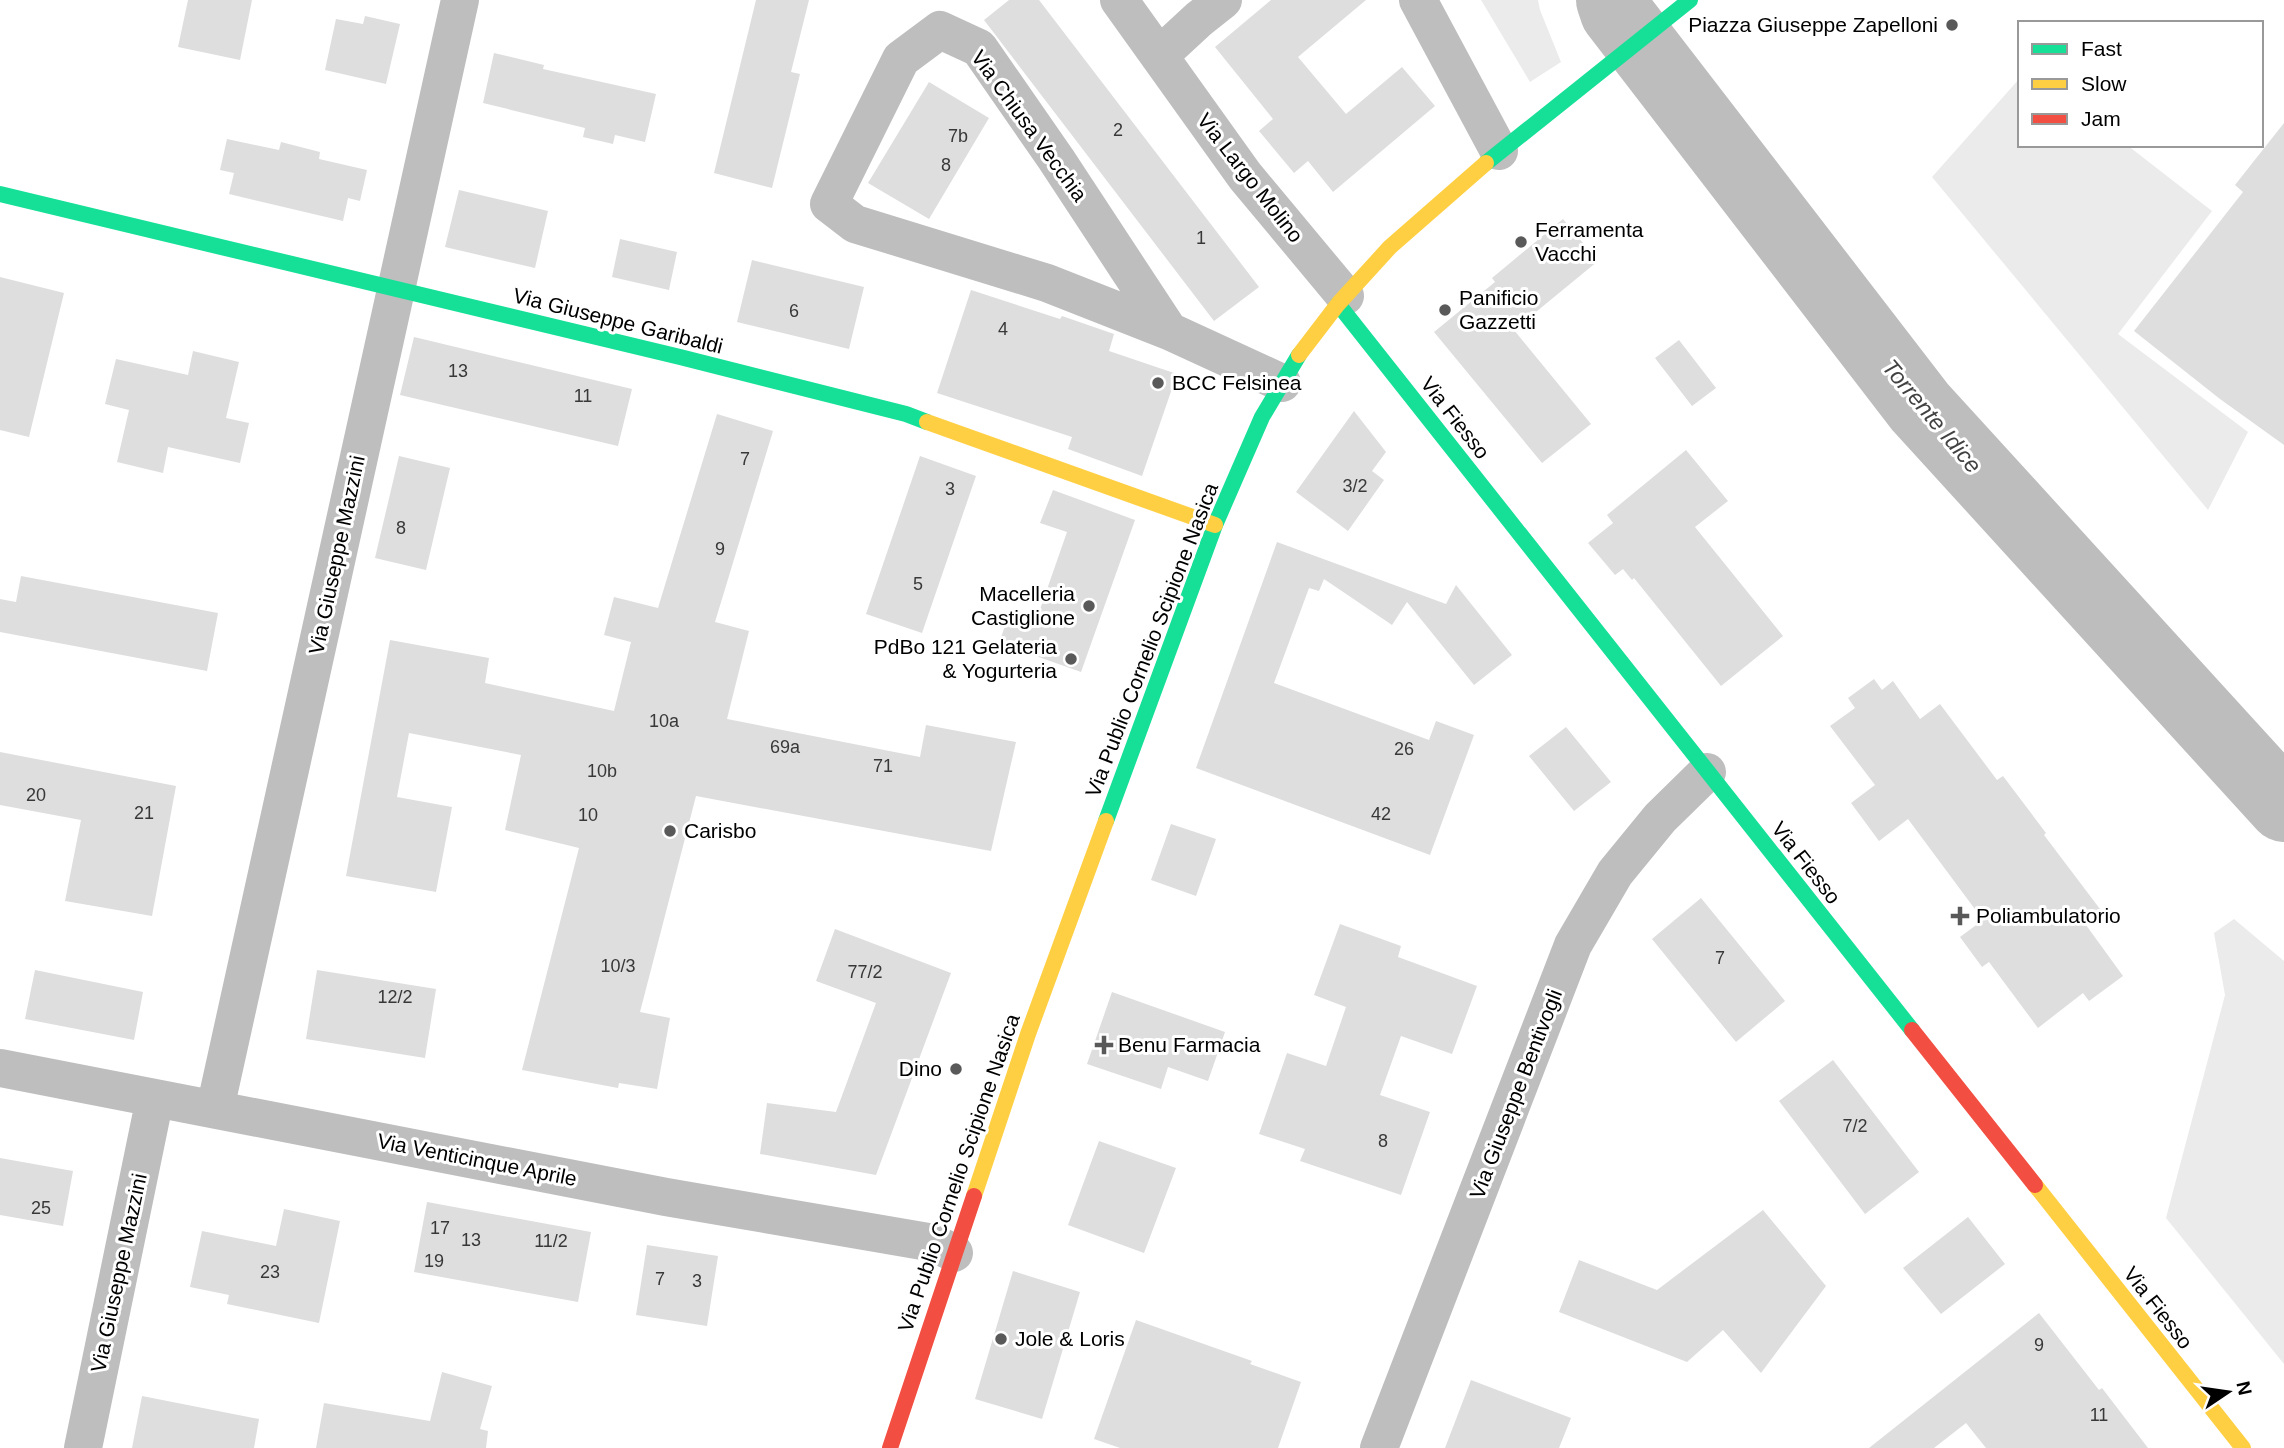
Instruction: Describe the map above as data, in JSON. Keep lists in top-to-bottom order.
{
  "streets": {
    "street": [
      "Via Chiusa Vecchia",
      "Via Largo Molino",
      "Via Giuseppe Garibaldi",
      "Via Fiesso",
      "Via Giuseppe Mazzini",
      "Via Publio Cornelio Scipione Nasica",
      "Via Giuseppe Bentivogli",
      "Via Venticinque Aprile"
    ]
  },
  "crossings": [
    ["Via Chiusa Vecchia", "Via Publio Cornelio Scipione Nasica"],
    ["Via Largo Molino", "Via Fiesso"],
    ["Via Largo Molino", "Via Publio Cornelio Scipione Nasica"],
    ["Via Giuseppe Garibaldi", "Via Giuseppe Mazzini"],
    ["Via Giuseppe Garibaldi", "Via Publio Cornelio Scipione Nasica"],
    ["Via Fiesso", "Via Publio Cornelio Scipione Nasica"],
    ["Via Fiesso", "Via Giuseppe Bentivogli"],
    ["Via Giuseppe Mazzini", "Via Venticinque Aprile"],
    ["Via Publio Cornelio Scipione Nasica", "Via Venticinque Aprile"]
  ],
  "water": ["Torrente Idice"],
  "places": {
    "other": [
      "Piazza Giuseppe Zapelloni",
      "Ferramenta Vacchi",
      "Panificio Gazzetti",
      "BCC Felsinea",
      "Macelleria Castiglione",
      "PdBo 121 Gelateria & Yogurteria",
      "Carisbo",
      "Dino",
      "Jole & Loris"
    ],
    "health": ["Poliambulatorio", "Benu Farmacia"]
  },
  "house_numbers": [
    "2",
    "7b",
    "8",
    "1",
    "6",
    "4",
    "13",
    "11",
    "7",
    "3/2",
    "3",
    "8",
    "9",
    "5",
    "10a",
    "69a",
    "26",
    "71",
    "10b",
    "20",
    "21",
    "42",
    "10",
    "7",
    "10/3",
    "77/2",
    "12/2",
    "7/2",
    "8",
    "25",
    "17",
    "13",
    "11/2",
    "19",
    "23",
    "7",
    "3",
    "9",
    "11"
  ],
  "legend": ["Fast", "Slow", "Jam"],
  "north": "right"
}
